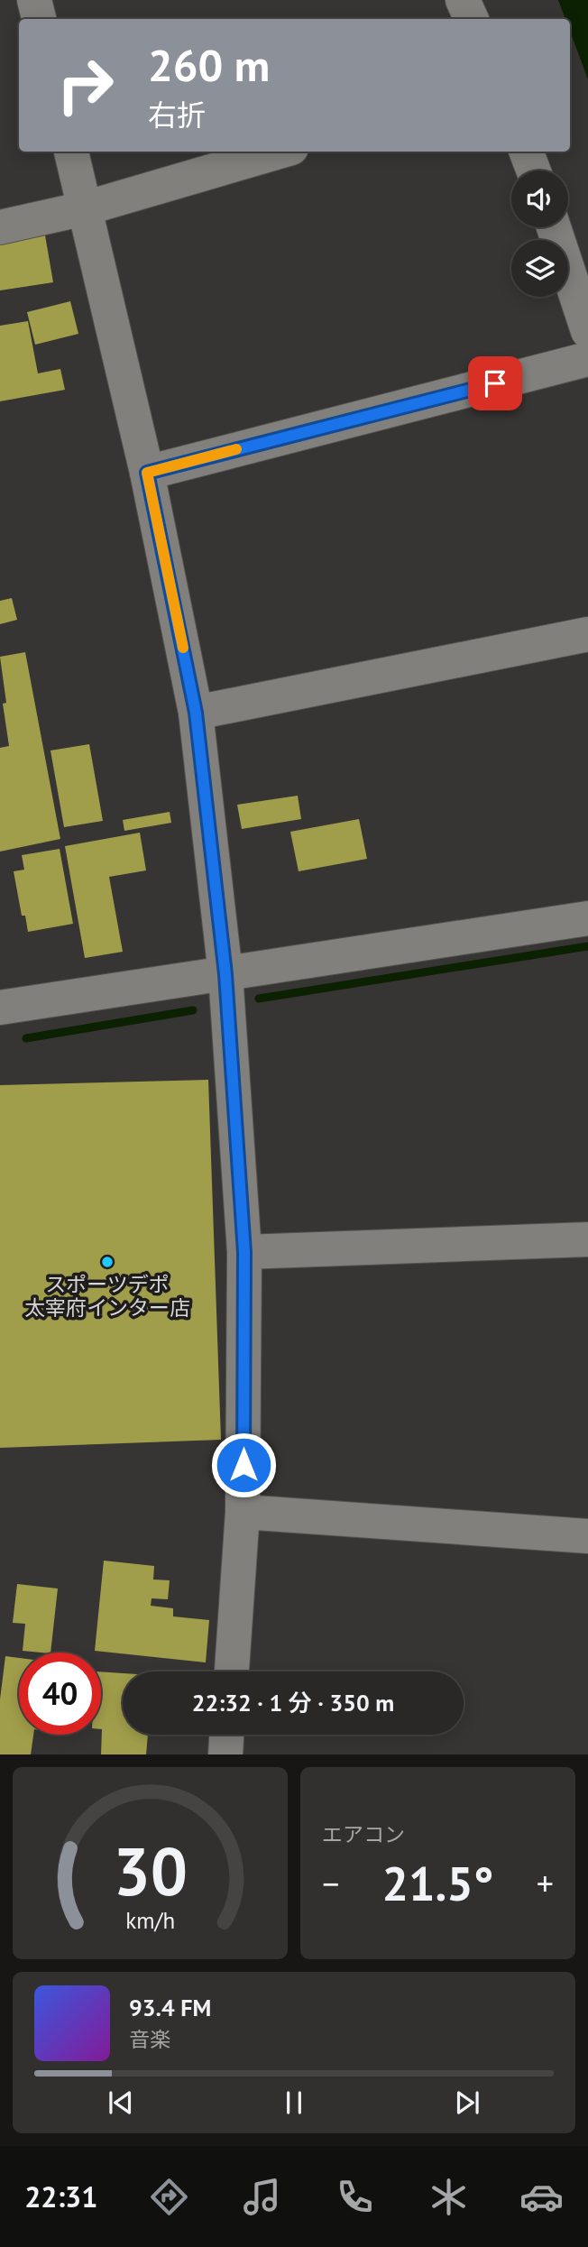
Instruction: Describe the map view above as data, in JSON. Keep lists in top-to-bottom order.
{
  "places": ["スポーツデポ 太宰府インター店"],
  "page": {
    "turn": ["260 m", "右折"],
    "limit": "40",
    "trip": "22:32 · 1 分 · 350 m",
    "tile": "エアコン",
    "heat": ["−", "21.5°", "+"],
    "song": ["93.4 FM", "音楽"],
    "tabs": "22:31",
    "gauge": ["30", "km/h"]
  }
}
